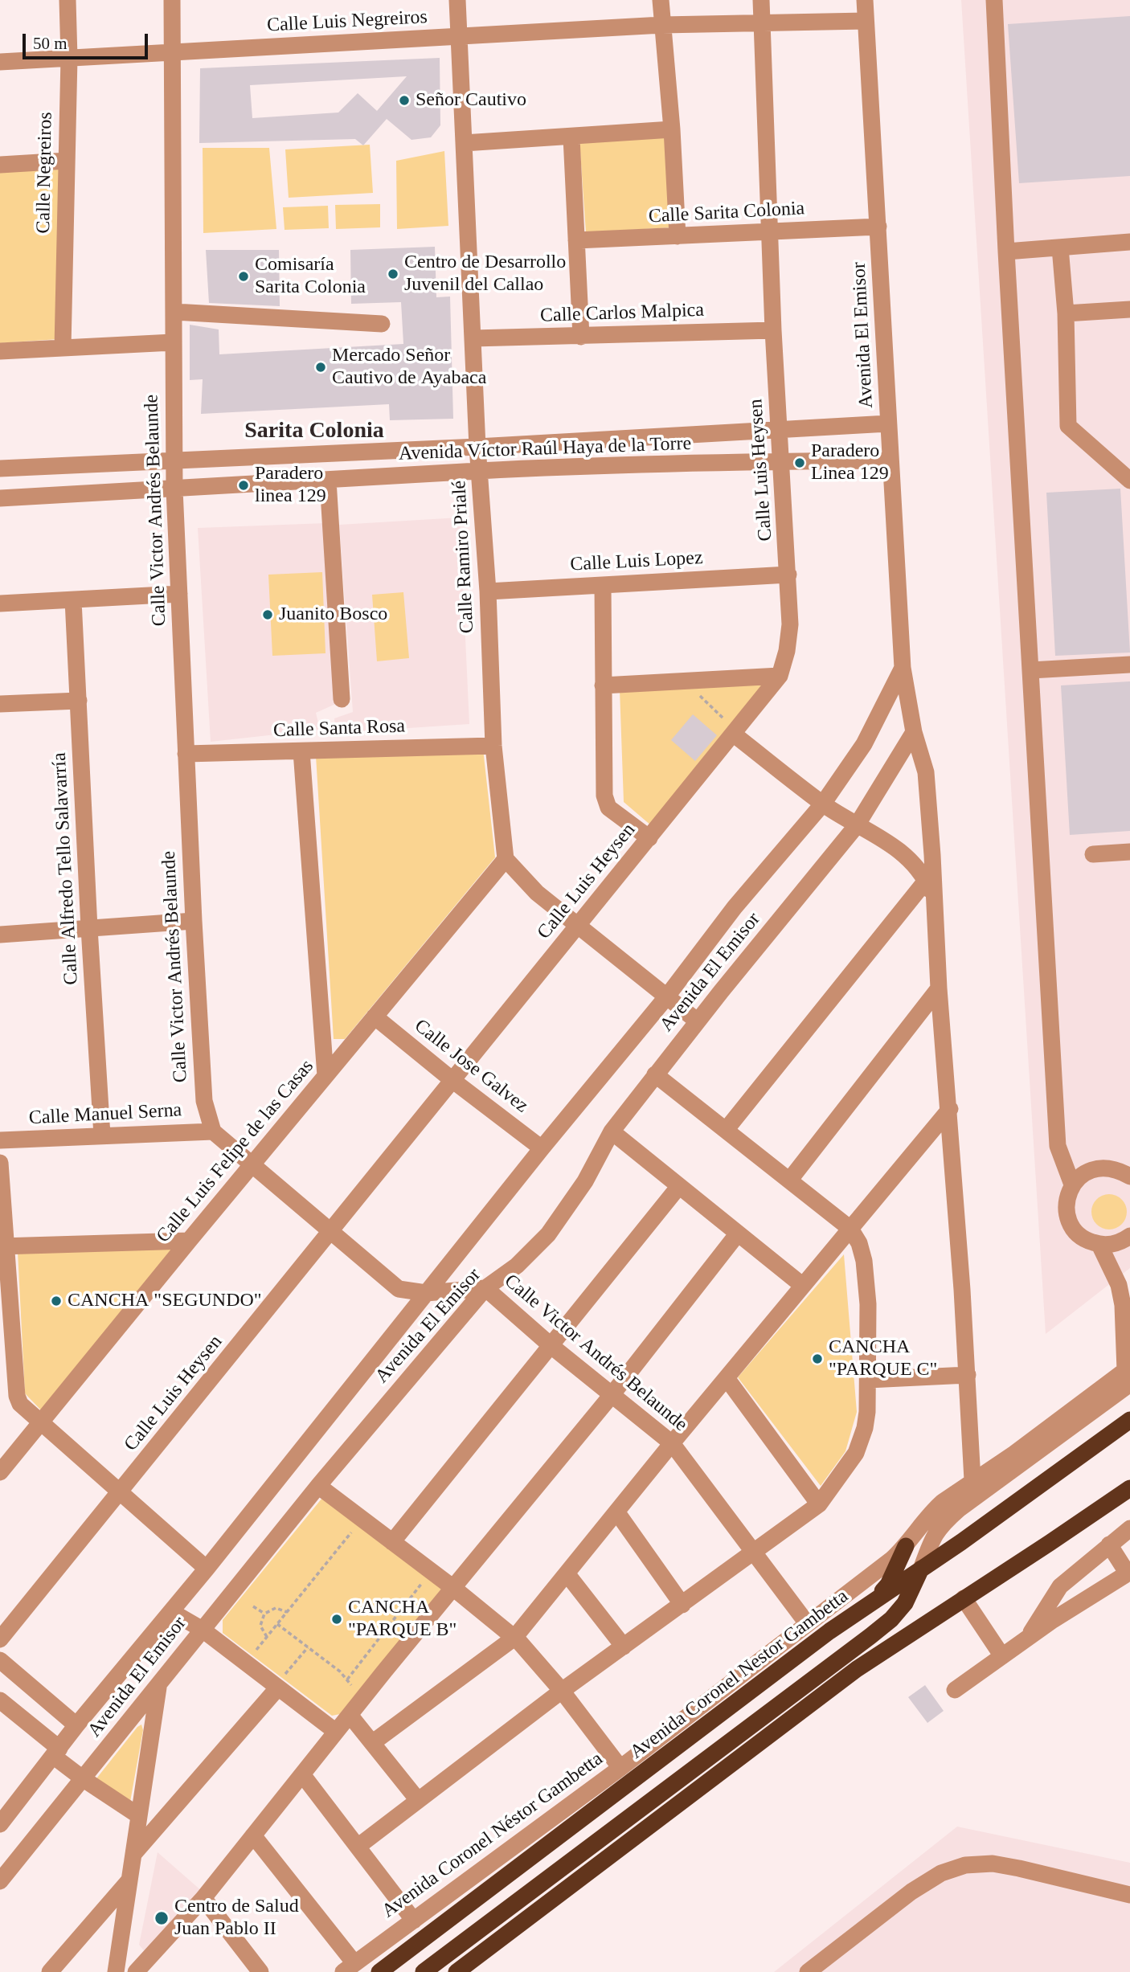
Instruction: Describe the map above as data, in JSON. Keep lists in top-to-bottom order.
{
  "streets": {
    "highway": ["Avenida Coronel Nestor Gambetta"],
    "street": [
      "Calle Luis Negreiros",
      "Calle Negreiros",
      "Calle Sarita Colonia",
      "Calle Carlos Malpica",
      "Avenida El Emisor",
      "Avenida Víctor Raúl Haya de la Torre",
      "Calle Luis Heysen",
      "Calle Victor Andrés Belaunde",
      "Calle Ramiro Prialé",
      "Calle Luis Lopez",
      "Calle Santa Rosa",
      "Calle Alfredo Tello Salavarría",
      "Calle Jose Galvez",
      "Calle Manuel Serna",
      "Calle Luis Felipe de las Casas",
      "Avenida Coronel Néstor Gambetta"
    ]
  },
  "crossings": [
    ["Calle Luis Negreiros", "Calle Negreiros"],
    ["Calle Luis Negreiros", "Avenida El Emisor"],
    ["Calle Luis Negreiros", "Calle Luis Heysen"],
    ["Calle Luis Negreiros", "Calle Victor Andrés Belaunde"],
    ["Calle Luis Negreiros", "Calle Ramiro Prialé"],
    ["Calle Sarita Colonia", "Avenida El Emisor"],
    ["Calle Sarita Colonia", "Calle Luis Heysen"],
    ["Calle Carlos Malpica", "Calle Luis Heysen"],
    ["Calle Carlos Malpica", "Calle Ramiro Prialé"],
    ["Avenida El Emisor", "Avenida Víctor Raúl Haya de la Torre"],
    ["Avenida El Emisor", "Calle Victor Andrés Belaunde"],
    ["Avenida El Emisor", "Calle Jose Galvez"],
    ["Avenida Víctor Raúl Haya de la Torre", "Calle Luis Heysen"],
    ["Avenida Víctor Raúl Haya de la Torre", "Calle Victor Andrés Belaunde"],
    ["Avenida Víctor Raúl Haya de la Torre", "Calle Ramiro Prialé"],
    ["Calle Luis Heysen", "Calle Victor Andrés Belaunde"],
    ["Calle Luis Heysen", "Calle Luis Lopez"],
    ["Calle Luis Heysen", "Calle Jose Galvez"],
    ["Calle Victor Andrés Belaunde", "Calle Santa Rosa"],
    ["Calle Victor Andrés Belaunde", "Calle Manuel Serna"],
    ["Calle Victor Andrés Belaunde", "Calle Luis Felipe de las Casas"],
    ["Calle Victor Andrés Belaunde", "Avenida Coronel Néstor Gambetta"],
    ["Calle Ramiro Prialé", "Calle Luis Lopez"],
    ["Calle Ramiro Prialé", "Calle Santa Rosa"],
    ["Calle Ramiro Prialé", "Calle Luis Felipe de las Casas"],
    ["Calle Alfredo Tello Salavarría", "Calle Manuel Serna"],
    ["Calle Jose Galvez", "Calle Luis Felipe de las Casas"]
  ],
  "districts": ["Sarita Colonia"],
  "places": [
    "Señor Cautivo",
    "Centro de Desarrollo Juvenil del Callao",
    "Comisaría Sarita Colonia",
    "Mercado Señor Cautivo de Ayabaca",
    "Paradero Linea 129",
    "Paradero linea 129",
    "Juanito Bosco",
    "CANCHA \"SEGUNDO\"",
    "CANCHA \"PARQUE C\"",
    "CANCHA \"PARQUE B\"",
    "Centro de Salud Juan Pablo II"
  ],
  "scale_bar": "50 m"
}
